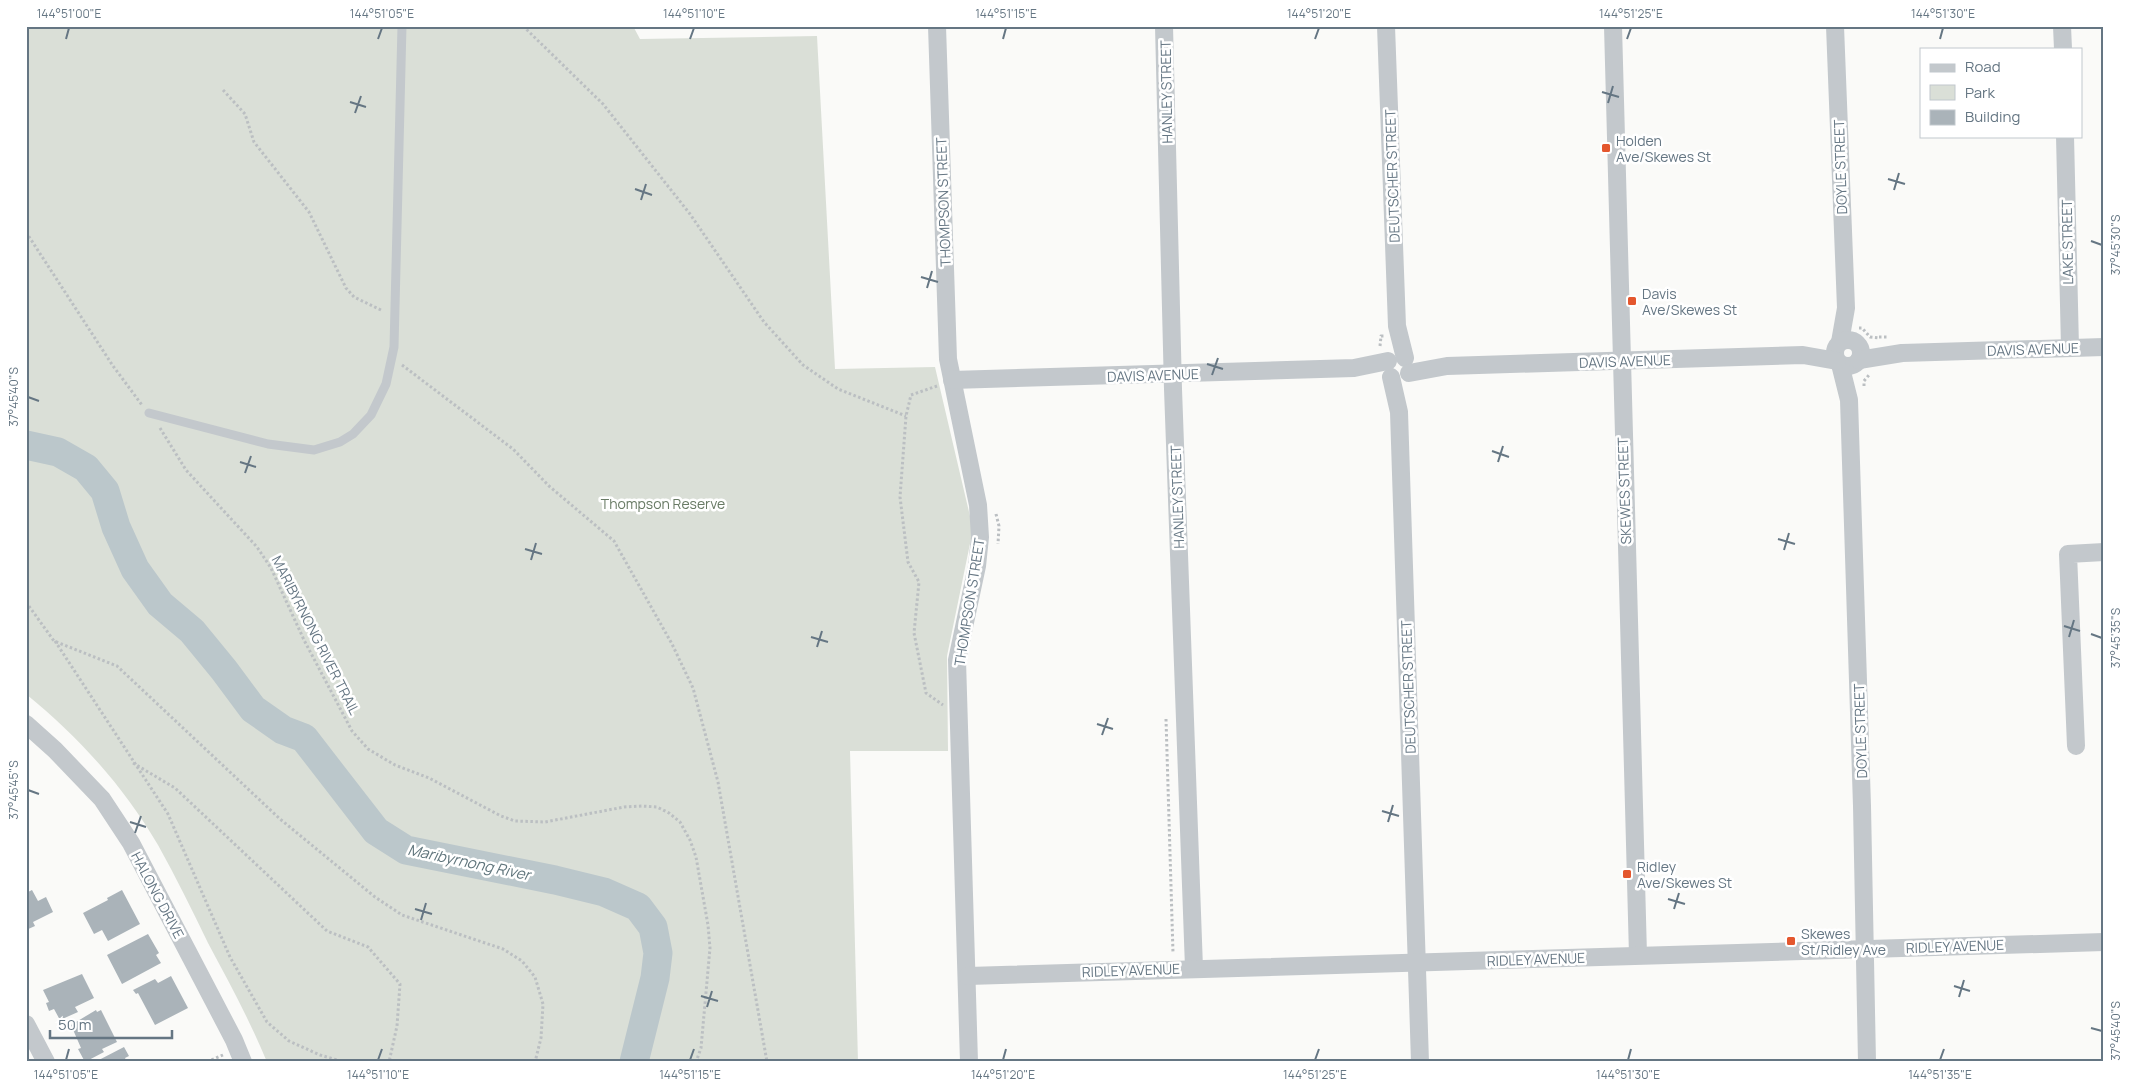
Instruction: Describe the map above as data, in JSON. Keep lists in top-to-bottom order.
{
  "streets": {
    "street": [
      "HANLEY STREET",
      "DOYLE STREET",
      "DEUTSCHER STREET",
      "THOMPSON STREET",
      "LAKE STREET",
      "DAVIS AVENUE",
      "SKEWES STREET",
      "HALONG DRIVE",
      "RIDLEY AVENUE"
    ],
    "path": ["MARIBYRNONG RIVER TRAIL"]
  },
  "crossings": [
    ["HANLEY STREET", "DAVIS AVENUE"],
    ["HANLEY STREET", "RIDLEY AVENUE"],
    ["DOYLE STREET", "DAVIS AVENUE"],
    ["DOYLE STREET", "RIDLEY AVENUE"],
    ["DEUTSCHER STREET", "DAVIS AVENUE"],
    ["DEUTSCHER STREET", "RIDLEY AVENUE"],
    ["THOMPSON STREET", "DAVIS AVENUE"],
    ["THOMPSON STREET", "RIDLEY AVENUE"],
    ["LAKE STREET", "DAVIS AVENUE"],
    ["DAVIS AVENUE", "SKEWES STREET"],
    ["SKEWES STREET", "RIDLEY AVENUE"]
  ],
  "water": ["Maribyrnong River"],
  "parks": ["Thompson Reserve"],
  "places": {
    "transit": [
      "Holden Ave/Skewes St",
      "Davis Ave/Skewes St",
      "Ridley Ave/Skewes St",
      "Skewes St/Ridley Ave"
    ]
  },
  "legend": ["Road", "Park", "Building"],
  "scale_bar": "50 m",
  "coordinates": [
    "144°51'00\"E",
    "144°51'05\"E",
    "144°51'10\"E",
    "144°51'15\"E",
    "144°51'20\"E",
    "144°51'25\"E",
    "144°51'30\"E",
    "37°45'30\"S",
    "37°45'40\"S",
    "37°45'35\"S",
    "37°45'45\"S",
    "144°51'35\"E"
  ]
}
